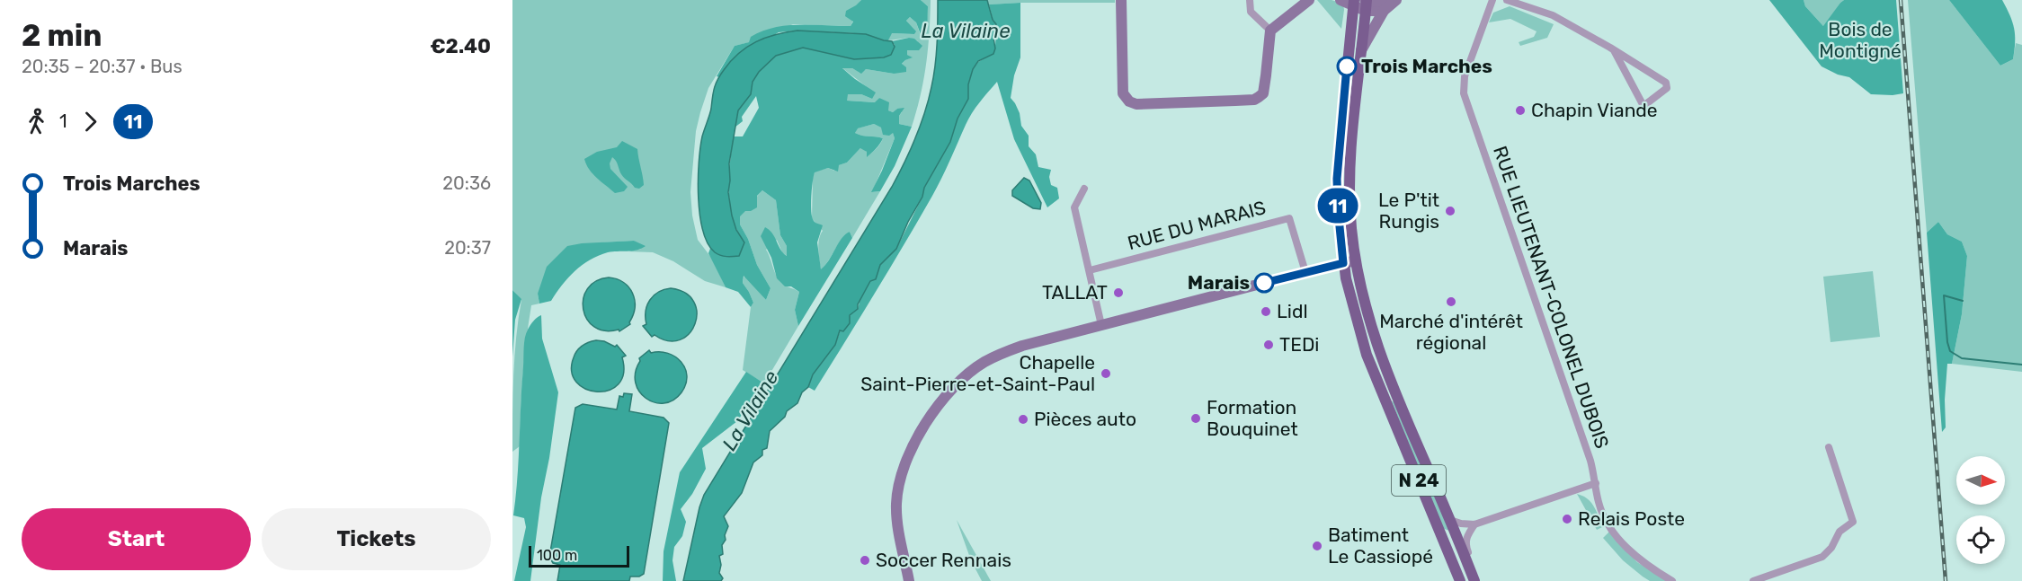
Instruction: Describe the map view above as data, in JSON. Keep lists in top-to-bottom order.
{
  "streets": {
    "main road": ["N 24"],
    "street": ["RUE DU MARAIS", "RUE LIEUTENANT-COLONEL DUBOIS"]
  },
  "water": ["La Vilaine"],
  "parks": ["Bois de Montigné"],
  "places": [
    "Trois Marches",
    "Chapin Viande",
    "Le P'tit Rungis",
    "Marais",
    "TALLAT",
    "Marché d'intérêt régional",
    "Lidl",
    "TEDi",
    "Chapelle Saint-Pierre-et-Saint-Paul",
    "Formation Bouquinet",
    "Pièces auto",
    "Relais Poste",
    "Batiment Le Cassiopé",
    "Soccer Rennais"
  ],
  "lines": ["bus line 11"],
  "scale_bar": "100 m",
  "north": "right",
  "page": {
    "heading": ["2 min", "20:35 – 20:37 · Bus", "€2.40"],
    "on_map": "11",
    "legs": ["1", "11"],
    "list": [
      {
        "name": "Trois Marches",
        "value": "20:36"
      },
      {
        "name": "Marais",
        "value": "20:37"
      }
    ],
    "buttons": ["Start", "Tickets"],
    "scale": "100 m"
  }
}
